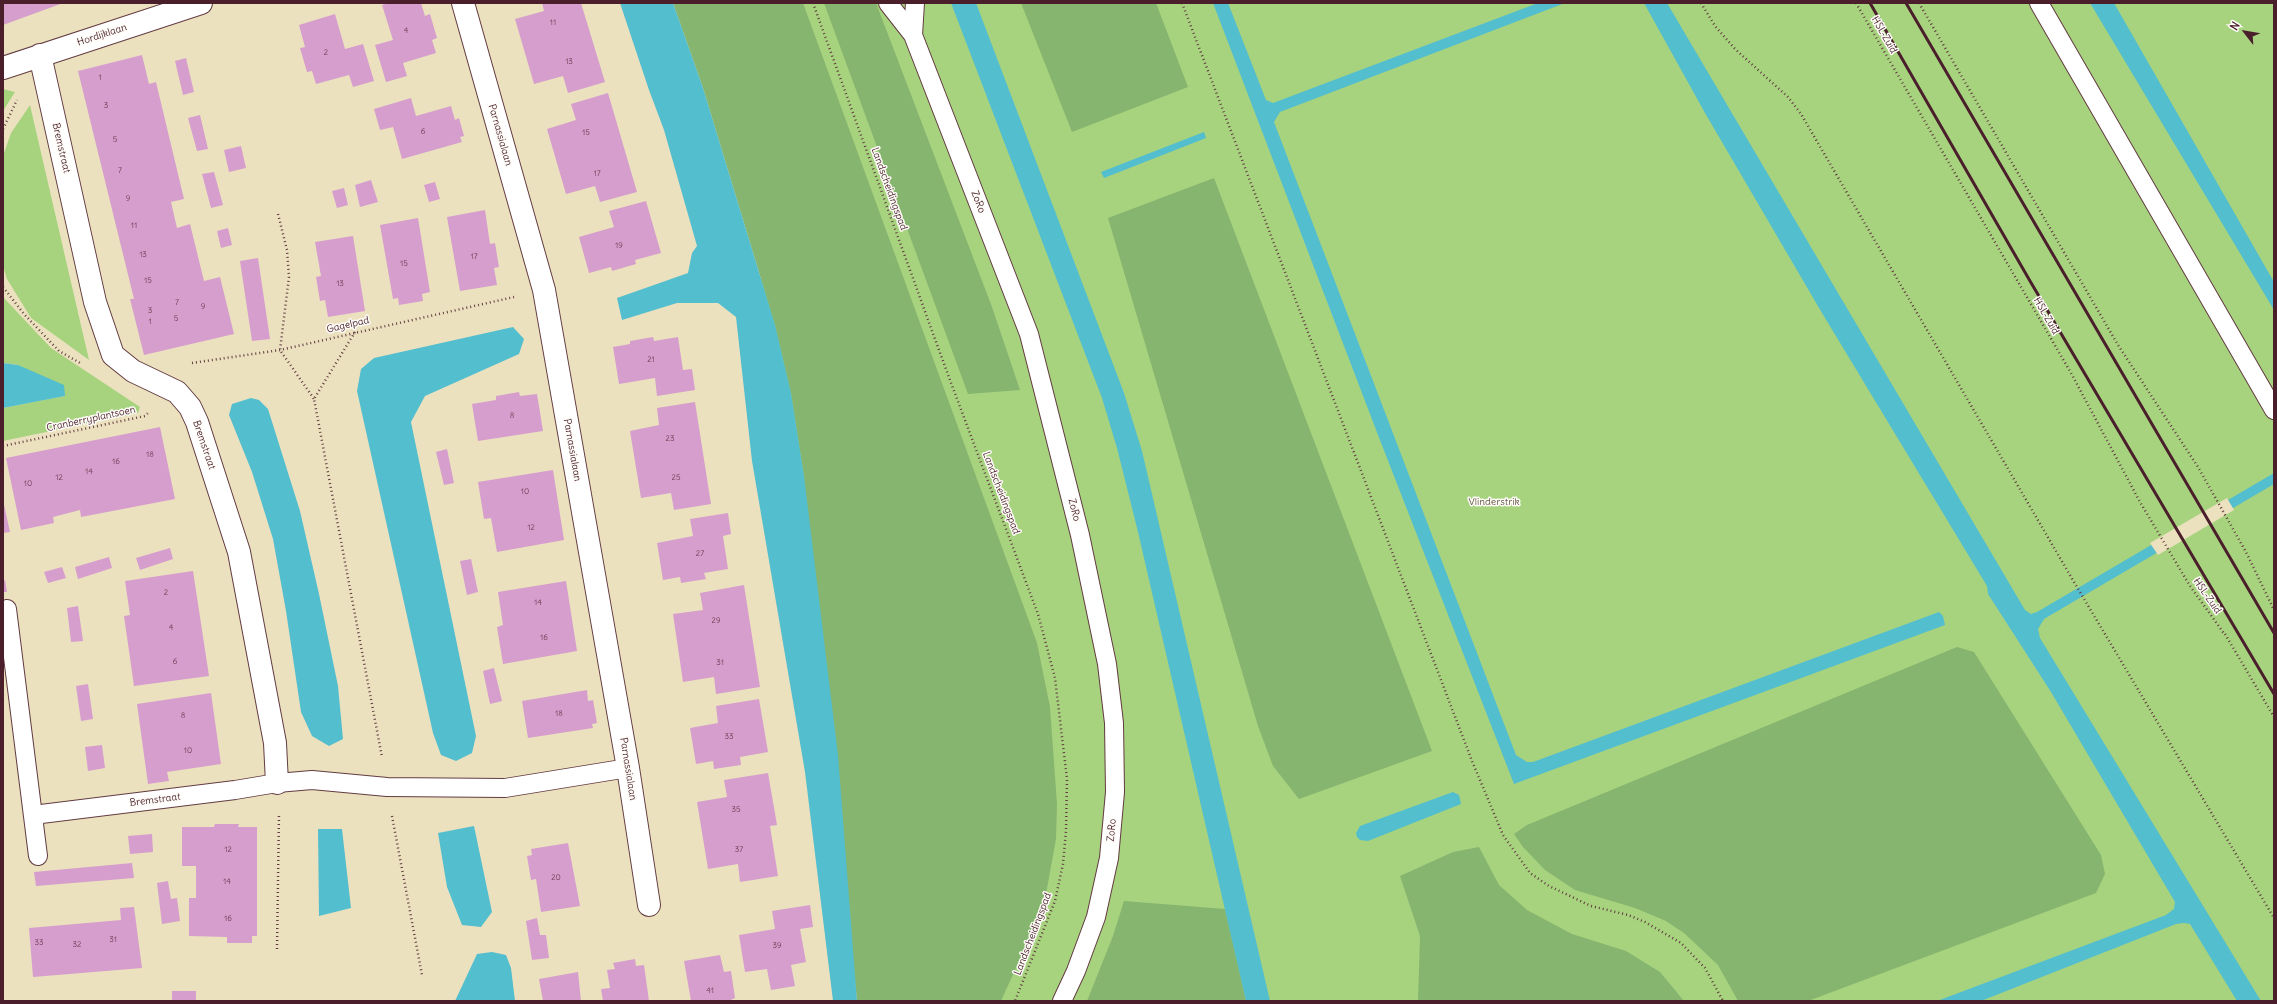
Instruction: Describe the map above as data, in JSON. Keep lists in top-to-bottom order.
{
  "streets": {
    "street": ["Hordijklaan", "Parnassialaan", "Bremstraat"],
    "lane": ["ZoRo"],
    "path": [
      "HSL-Zuid",
      "Landscheidingspad",
      "Gagelpad",
      "Cranberryplantsoen"
    ]
  },
  "crossings": [
    ["Hordijklaan", "Bremstraat"],
    ["Parnassialaan", "Bremstraat"],
    ["Parnassialaan", "Gagelpad"],
    ["Bremstraat", "Gagelpad"],
    ["Bremstraat", "Cranberryplantsoen"],
    ["Gagelpad", "Cranberryplantsoen"]
  ],
  "parks": ["Vlinderstrik"],
  "house_numbers": [
    "11",
    "4",
    "2",
    "13",
    "1",
    "3",
    "6",
    "15",
    "5",
    "7",
    "17",
    "9",
    "11",
    "19",
    "13",
    "17",
    "15",
    "15",
    "13",
    "7",
    "9",
    "3",
    "5",
    "1",
    "21",
    "8",
    "23",
    "18",
    "16",
    "14",
    "12",
    "25",
    "10",
    "10",
    "12",
    "27",
    "2",
    "14",
    "29",
    "4",
    "16",
    "6",
    "31",
    "18",
    "8",
    "33",
    "10",
    "35",
    "12",
    "37",
    "20",
    "14",
    "16",
    "31",
    "33",
    "32",
    "39",
    "41"
  ],
  "north": "top left"
}
